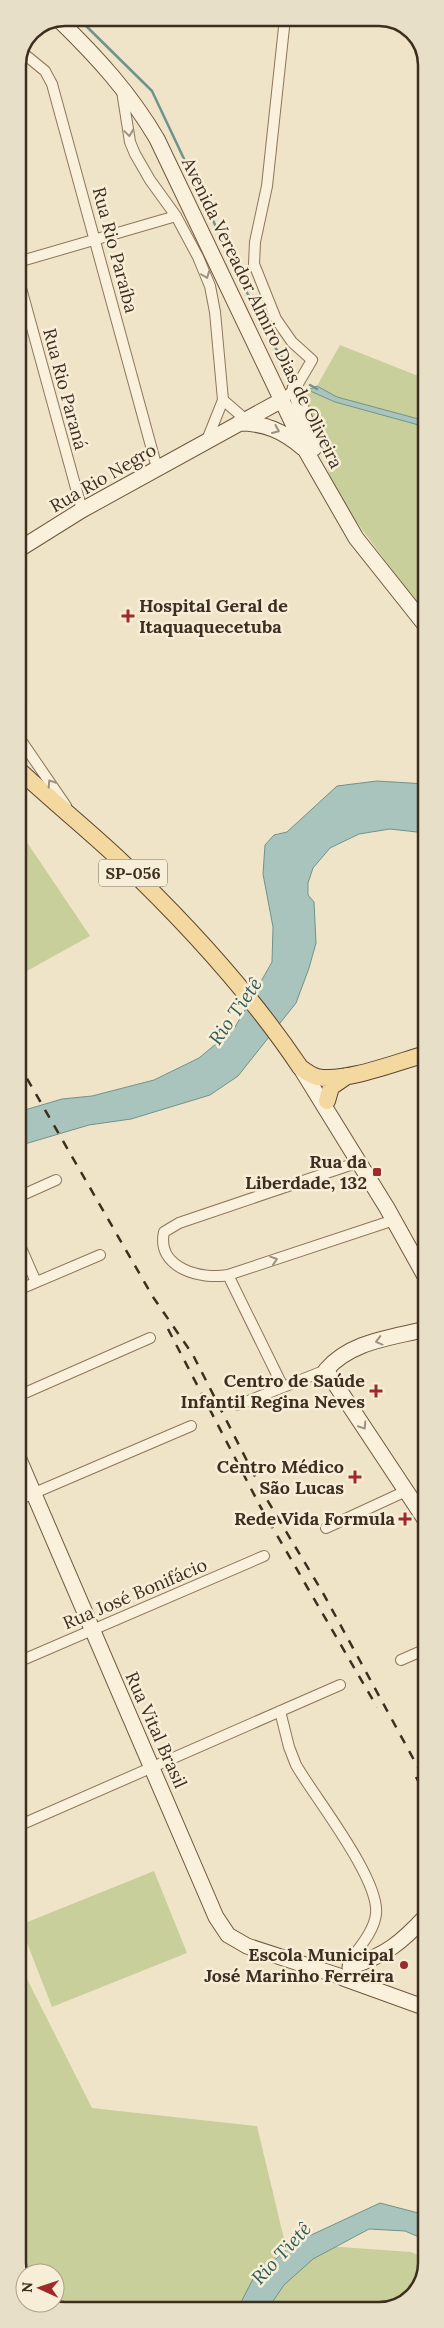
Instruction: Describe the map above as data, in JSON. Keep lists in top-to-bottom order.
{
  "streets": {
    "main road": ["SP-056"],
    "street": [
      "Rua Rio Paraíba",
      "Avenida Vereador Almiro Dias de Oliveira",
      "Rua Rio Paraná",
      "Rua Rio Negro",
      "Rua José Bonifácio",
      "Rua Vital Brasil"
    ]
  },
  "crossings": [
    ["Rua Rio Paraíba", "Rua Rio Negro"],
    ["Avenida Vereador Almiro Dias de Oliveira", "Rua Rio Negro"],
    ["Rua Rio Paraná", "Rua Rio Negro"],
    ["Rua José Bonifácio", "Rua Vital Brasil"]
  ],
  "water": ["Rio Tietê"],
  "places": {
    "health": [
      "Hospital Geral de Itaquaquecetuba",
      "Centro de Saúde Infantil Regina Neves",
      "Centro Médico São Lucas",
      "Rede Vida Formula"
    ],
    "transit": ["Rua da Liberdade, 132"],
    "other": ["Escola Municipal José Marinho Ferreira"]
  },
  "north": "left"
}
